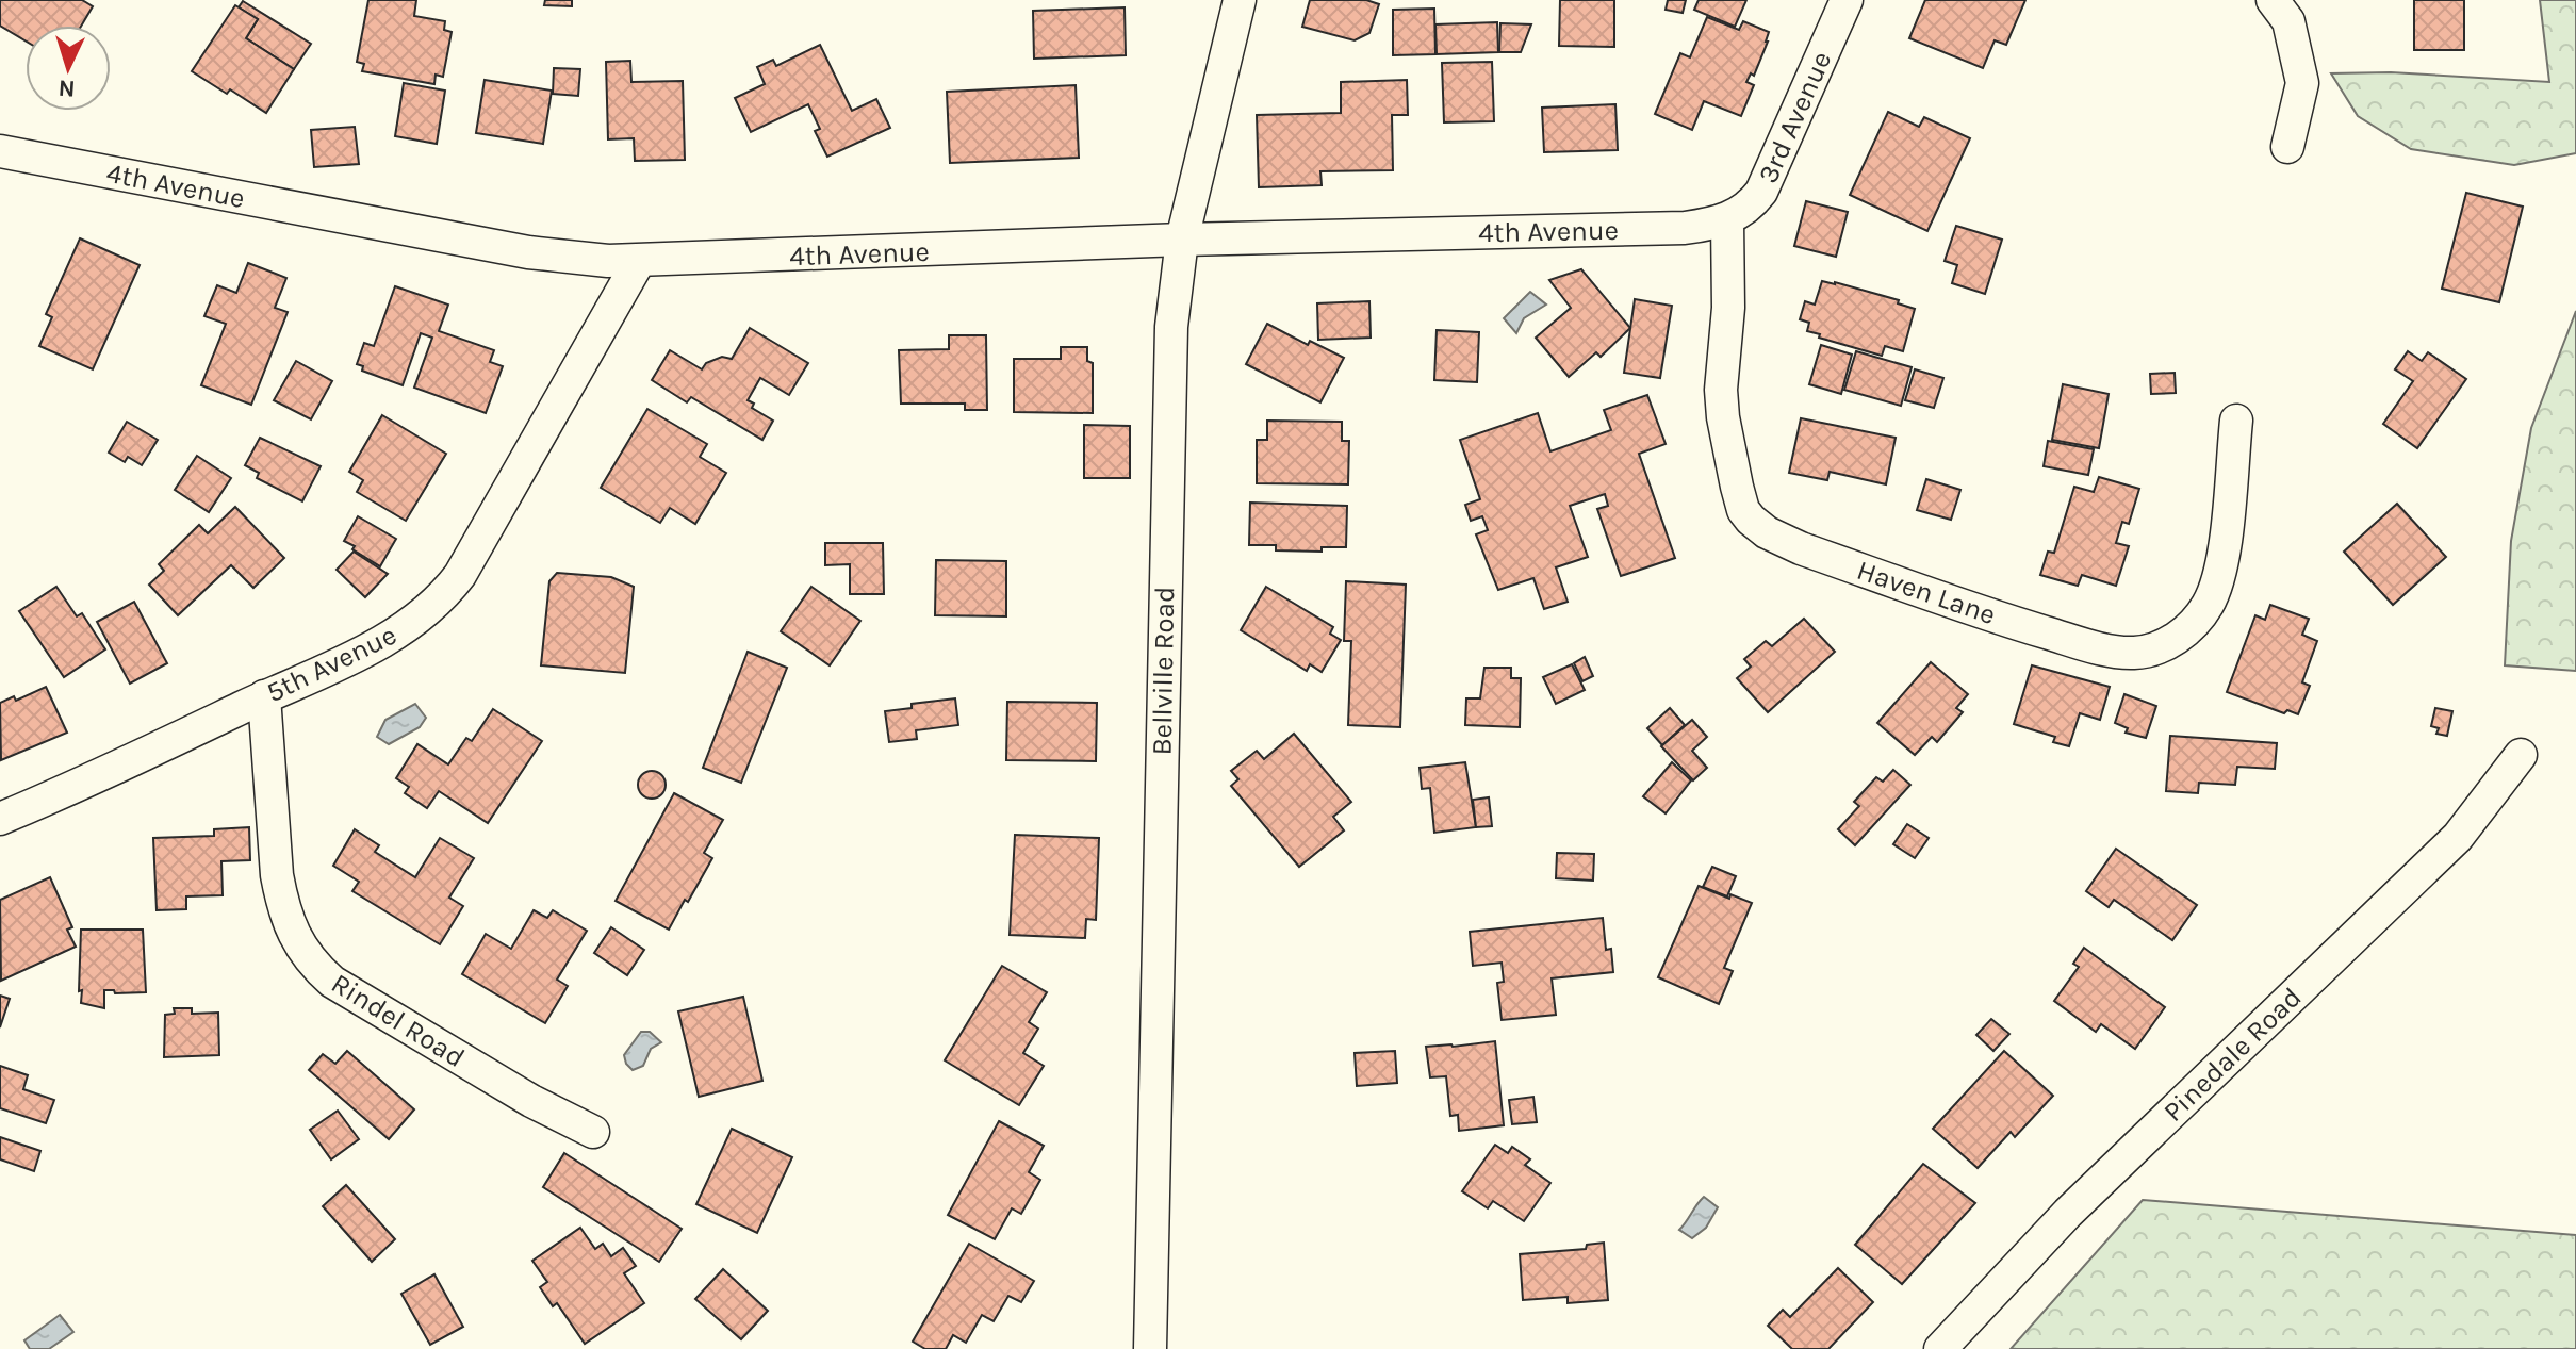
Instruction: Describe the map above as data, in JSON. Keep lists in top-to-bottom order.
{
  "streets": {
    "street": [
      "3rd Avenue",
      "4th Avenue",
      "Haven Lane",
      "5th Avenue",
      "Bellville Road",
      "Rindel Road",
      "Pinedale Road"
    ]
  },
  "crossings": [
    ["3rd Avenue", "4th Avenue"],
    ["3rd Avenue", "Haven Lane"],
    ["4th Avenue", "Haven Lane"],
    ["4th Avenue", "5th Avenue"],
    ["4th Avenue", "Bellville Road"],
    ["5th Avenue", "Rindel Road"]
  ],
  "north": "bottom"
}
